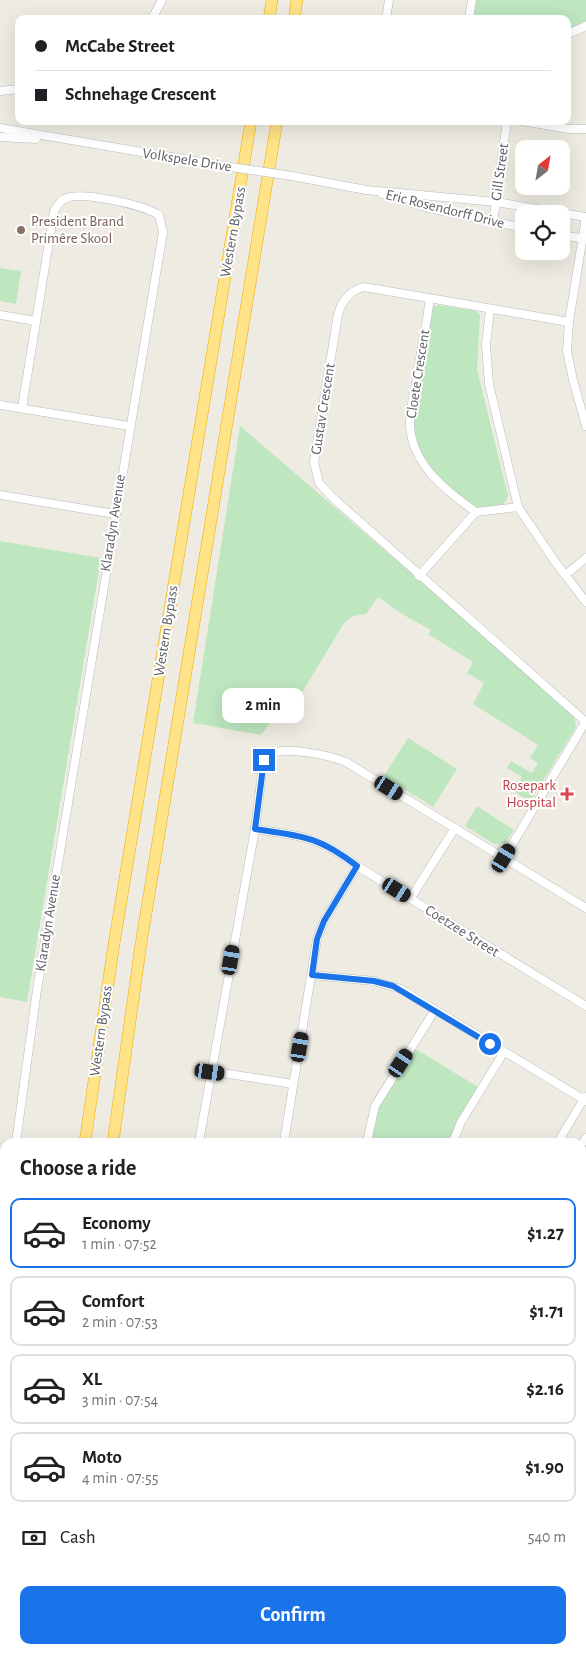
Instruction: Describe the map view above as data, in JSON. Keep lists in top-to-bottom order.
{
  "streets": {
    "highway": ["Western Bypass"],
    "street": [
      "Volkspele Drive",
      "Gill Street",
      "Eric Rosendorff Drive",
      "Cloete Crescent",
      "Gustav Crescent",
      "Klaradyn Avenue",
      "Coetzee Street"
    ]
  },
  "crossings": [
    ["Volkspele Drive", "Eric Rosendorff Drive"],
    ["Gill Street", "Eric Rosendorff Drive"],
    ["Cloete Crescent", "Gustav Crescent"]
  ],
  "places": {
    "other": ["President Brand Primêre Skool"],
    "health": ["Rosepark Hospital"]
  },
  "north": "top right",
  "page": {
    "banner": ["McCabe Street", "Schnehage Crescent"],
    "bubble": "2 min",
    "heading": "Choose a ride",
    "list": [
      {
        "name": "Economy",
        "note": "1 min · 07:52",
        "value": "$1.27"
      },
      {
        "name": "Comfort",
        "note": "2 min · 07:53",
        "value": "$1.71"
      },
      {
        "name": "XL",
        "note": "3 min · 07:54",
        "value": "$2.16"
      },
      {
        "name": "Moto",
        "note": "4 min · 07:55",
        "value": "$1.90"
      }
    ],
    "pay": ["Cash", "540 m"],
    "buttons": "Confirm"
  }
}
